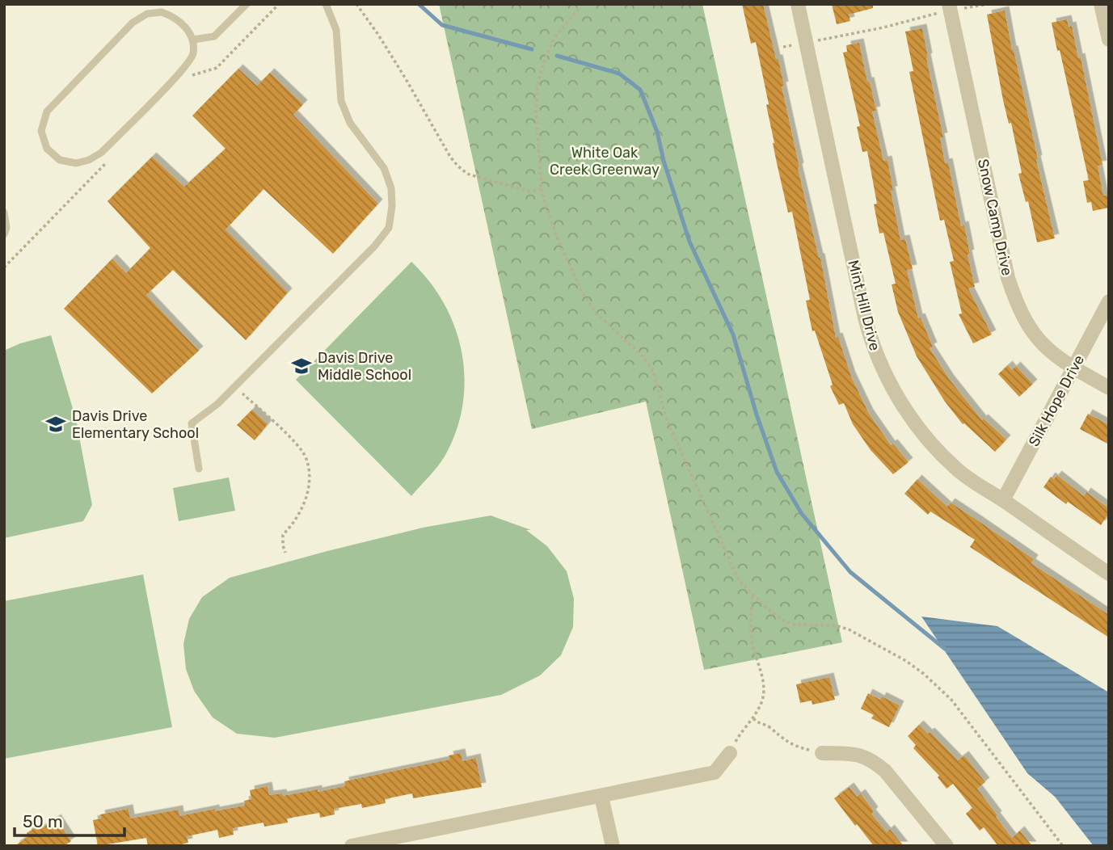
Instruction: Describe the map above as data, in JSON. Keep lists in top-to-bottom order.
{
  "streets": {
    "street": ["Snow Camp Drive", "Mint Hill Drive", "Silk Hope Drive"]
  },
  "crossings": [
    ["Snow Camp Drive", "Silk Hope Drive"],
    ["Mint Hill Drive", "Silk Hope Drive"]
  ],
  "parks": ["White Oak Creek Greenway"],
  "places": {
    "school or university": ["Davis Drive Middle School", "Davis Drive Elementary School"]
  },
  "scale_bar": "50 m"
}
